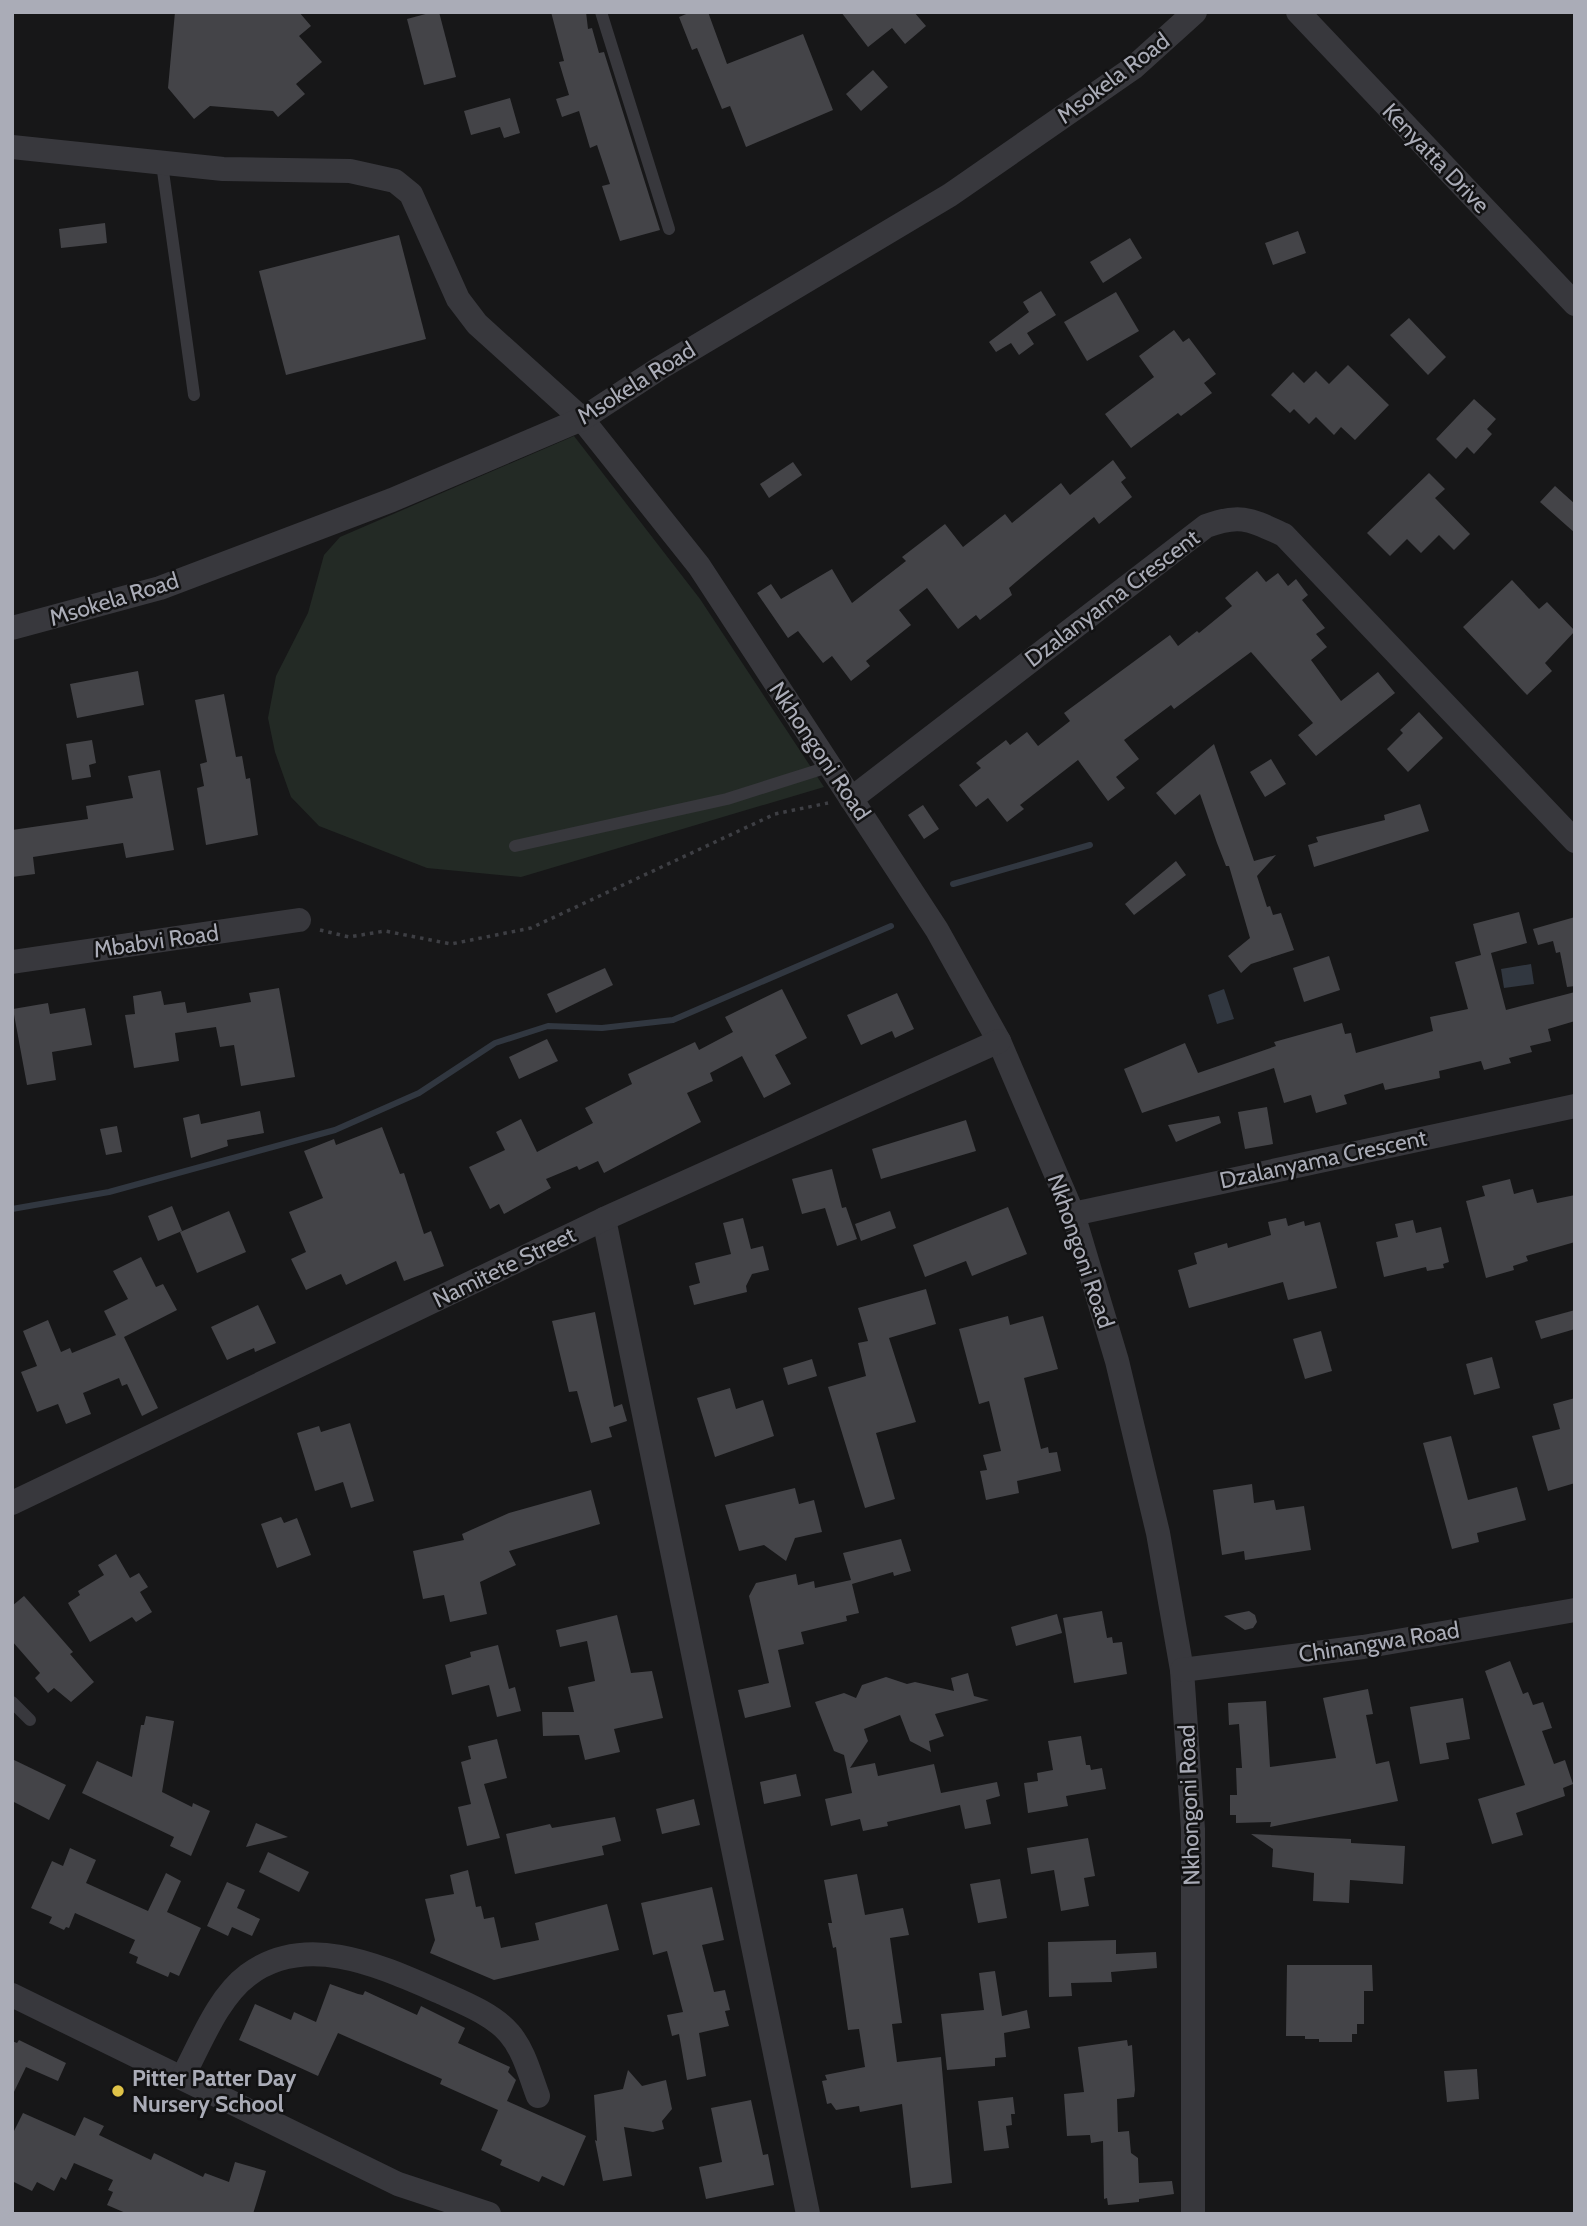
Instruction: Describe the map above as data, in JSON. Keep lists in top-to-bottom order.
{
  "streets": {
    "street": [
      "Msokela Road",
      "Kenyatta Drive",
      "Dzalanyama Crescent",
      "Nkhongoni Road",
      "Mbabvi Road",
      "Namitete Street",
      "Chinangwa Road"
    ]
  },
  "crossings": [
    ["Msokela Road", "Nkhongoni Road"],
    ["Dzalanyama Crescent", "Nkhongoni Road"],
    ["Nkhongoni Road", "Namitete Street"],
    ["Nkhongoni Road", "Chinangwa Road"]
  ],
  "places": ["Pitter Patter Day Nursery School"]
}
